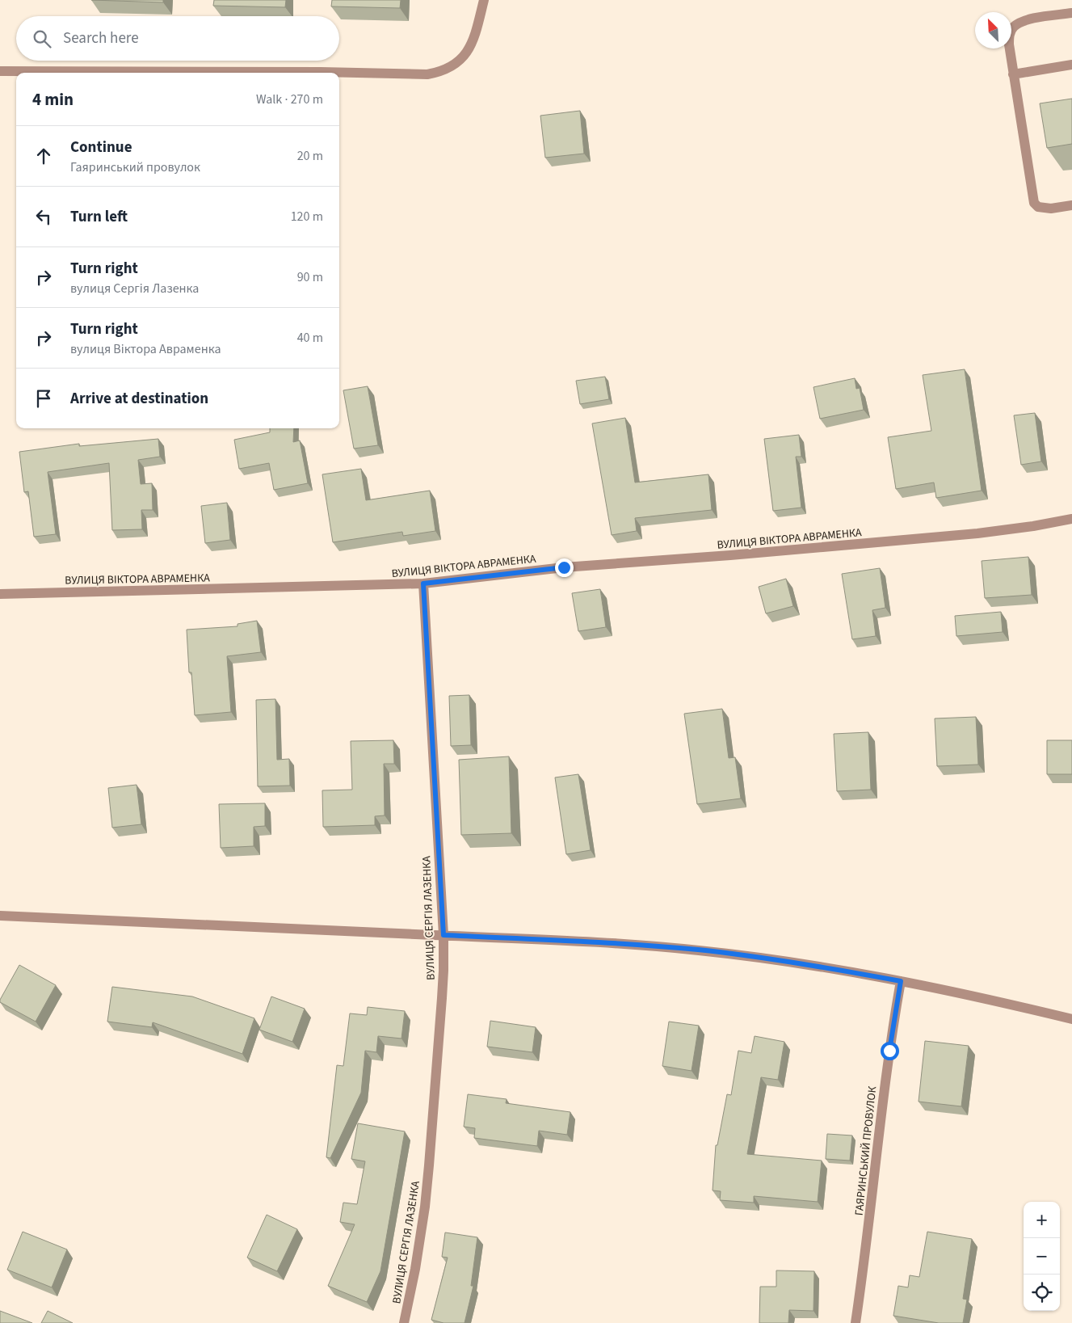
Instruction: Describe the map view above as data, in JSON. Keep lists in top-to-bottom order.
{
  "streets": {
    "street": ["ВУЛИЦЯ ВІКТОРА АВРАМЕНКА", "ВУЛИЦЯ СЕРГІЯ ЛАЗЕНКА", "ГАЯРИНСЬКИЙ ПРОВУЛОК"]
  },
  "crossings": [
    ["ВУЛИЦЯ ВІКТОРА АВРАМЕНКА", "ВУЛИЦЯ СЕРГІЯ ЛАЗЕНКА"]
  ],
  "north": "top left",
  "page": {
    "search": "Search here",
    "heading": ["4 min", "Walk · 270 m"],
    "list": [
      ["Continue", "Гаяринський провулок", "20 m"],
      ["Turn left", "120 m"],
      ["Turn right", "вулиця Сергія Лазенка", "90 m"],
      ["Turn right", "вулиця Віктора Авраменка", "40 m"],
      "Arrive at destination"
    ],
    "map_buttons": ["+", "−"]
  }
}
